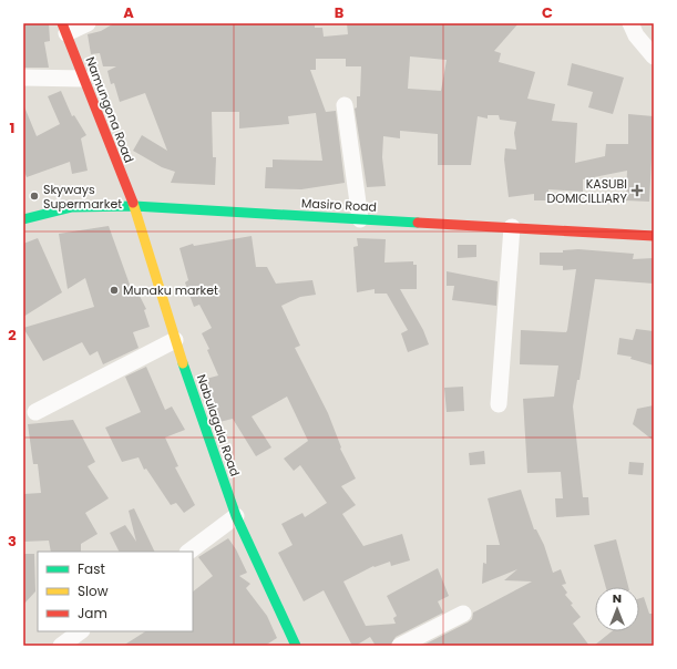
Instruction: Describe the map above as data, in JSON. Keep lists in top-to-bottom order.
{
  "streets": {
    "street": ["Namungona Road", "Masiro Road", "Nabulagala Road"]
  },
  "crossings": [
    ["Namungona Road", "Masiro Road"],
    ["Namungona Road", "Nabulagala Road"],
    ["Masiro Road", "Nabulagala Road"]
  ],
  "places": {
    "health": ["KASUBI DOMICILLIARY"],
    "other": ["Skyways Supermarket", "Munaku market"]
  },
  "legend": ["Fast", "Slow", "Jam"],
  "north": "top",
  "grid": {
    "columns": ["A", "B", "C"],
    "rows": ["1", "2", "3"]
  }
}
